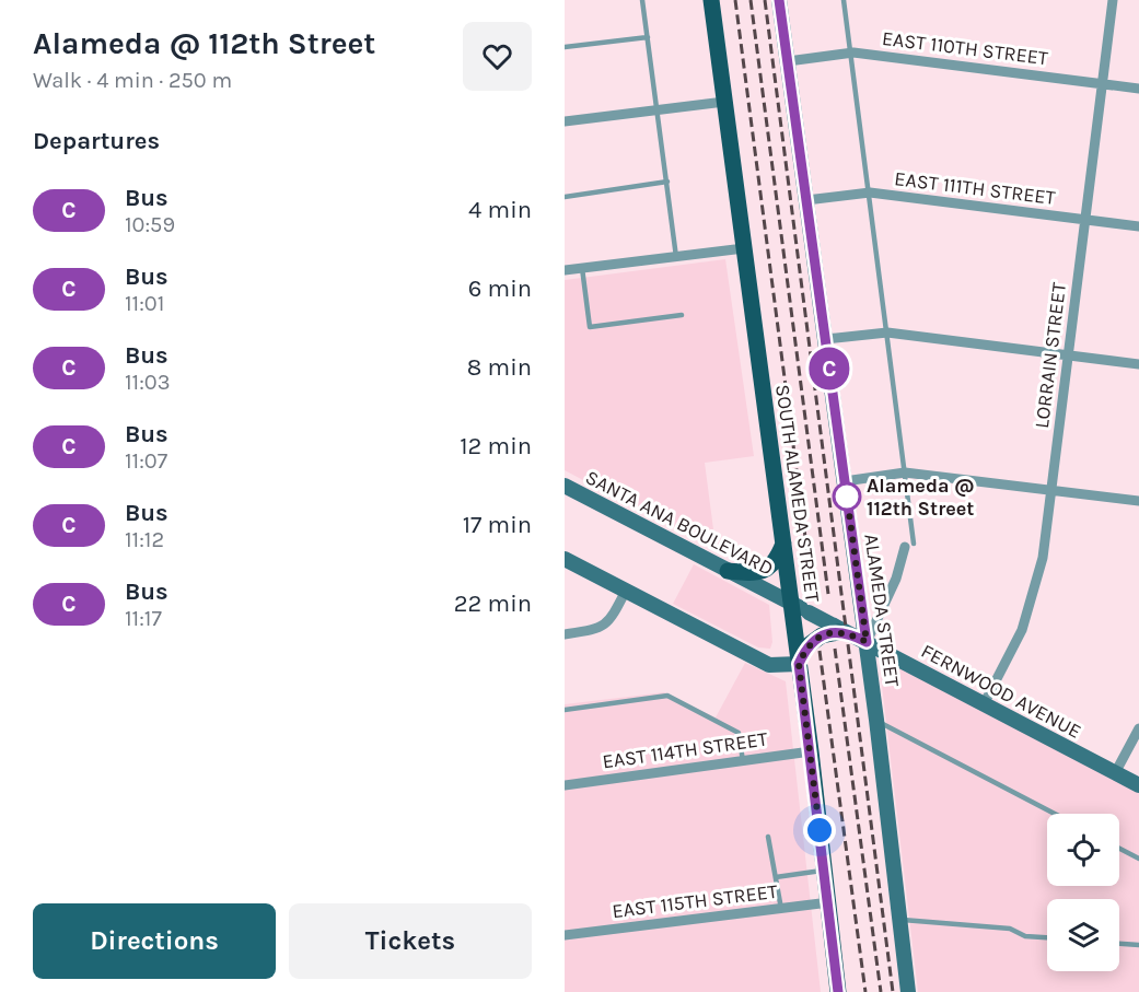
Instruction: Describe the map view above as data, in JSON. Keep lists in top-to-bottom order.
{
  "streets": {
    "main road": ["SOUTH ALAMEDA STREET"],
    "street": [
      "EAST 110TH STREET",
      "EAST 111TH STREET",
      "LORRAIN STREET",
      "SANTA ANA BOULEVARD",
      "ALAMEDA STREET",
      "FERNWOOD AVENUE",
      "EAST 114TH STREET",
      "EAST 115TH STREET"
    ]
  },
  "crossings": [
    ["EAST 110TH STREET", "LORRAIN STREET"],
    ["EAST 110TH STREET", "ALAMEDA STREET"],
    ["EAST 111TH STREET", "LORRAIN STREET"],
    ["EAST 111TH STREET", "ALAMEDA STREET"],
    ["LORRAIN STREET", "FERNWOOD AVENUE"],
    ["SOUTH ALAMEDA STREET", "SANTA ANA BOULEVARD"],
    ["SOUTH ALAMEDA STREET", "EAST 114TH STREET"],
    ["SOUTH ALAMEDA STREET", "EAST 115TH STREET"],
    ["SANTA ANA BOULEVARD", "FERNWOOD AVENUE"],
    ["ALAMEDA STREET", "FERNWOOD AVENUE"]
  ],
  "places": ["Alameda @ 112th Street"],
  "lines": ["bus line C"],
  "page": {
    "heading": [
      ["Alameda @ 112th Street", "Walk · 4 min · 250 m"],
      "Departures"
    ],
    "on_map": "C",
    "list": [
      {
        "mark": "C",
        "name": "Bus",
        "note": "10:59",
        "value": "4 min"
      },
      {
        "mark": "C",
        "name": "Bus",
        "note": "11:01",
        "value": "6 min"
      },
      {
        "mark": "C",
        "name": "Bus",
        "note": "11:03",
        "value": "8 min"
      },
      {
        "mark": "C",
        "name": "Bus",
        "note": "11:07",
        "value": "12 min"
      },
      {
        "mark": "C",
        "name": "Bus",
        "note": "11:12",
        "value": "17 min"
      },
      {
        "mark": "C",
        "name": "Bus",
        "note": "11:17",
        "value": "22 min"
      }
    ],
    "buttons": ["Directions", "Tickets"]
  }
}
